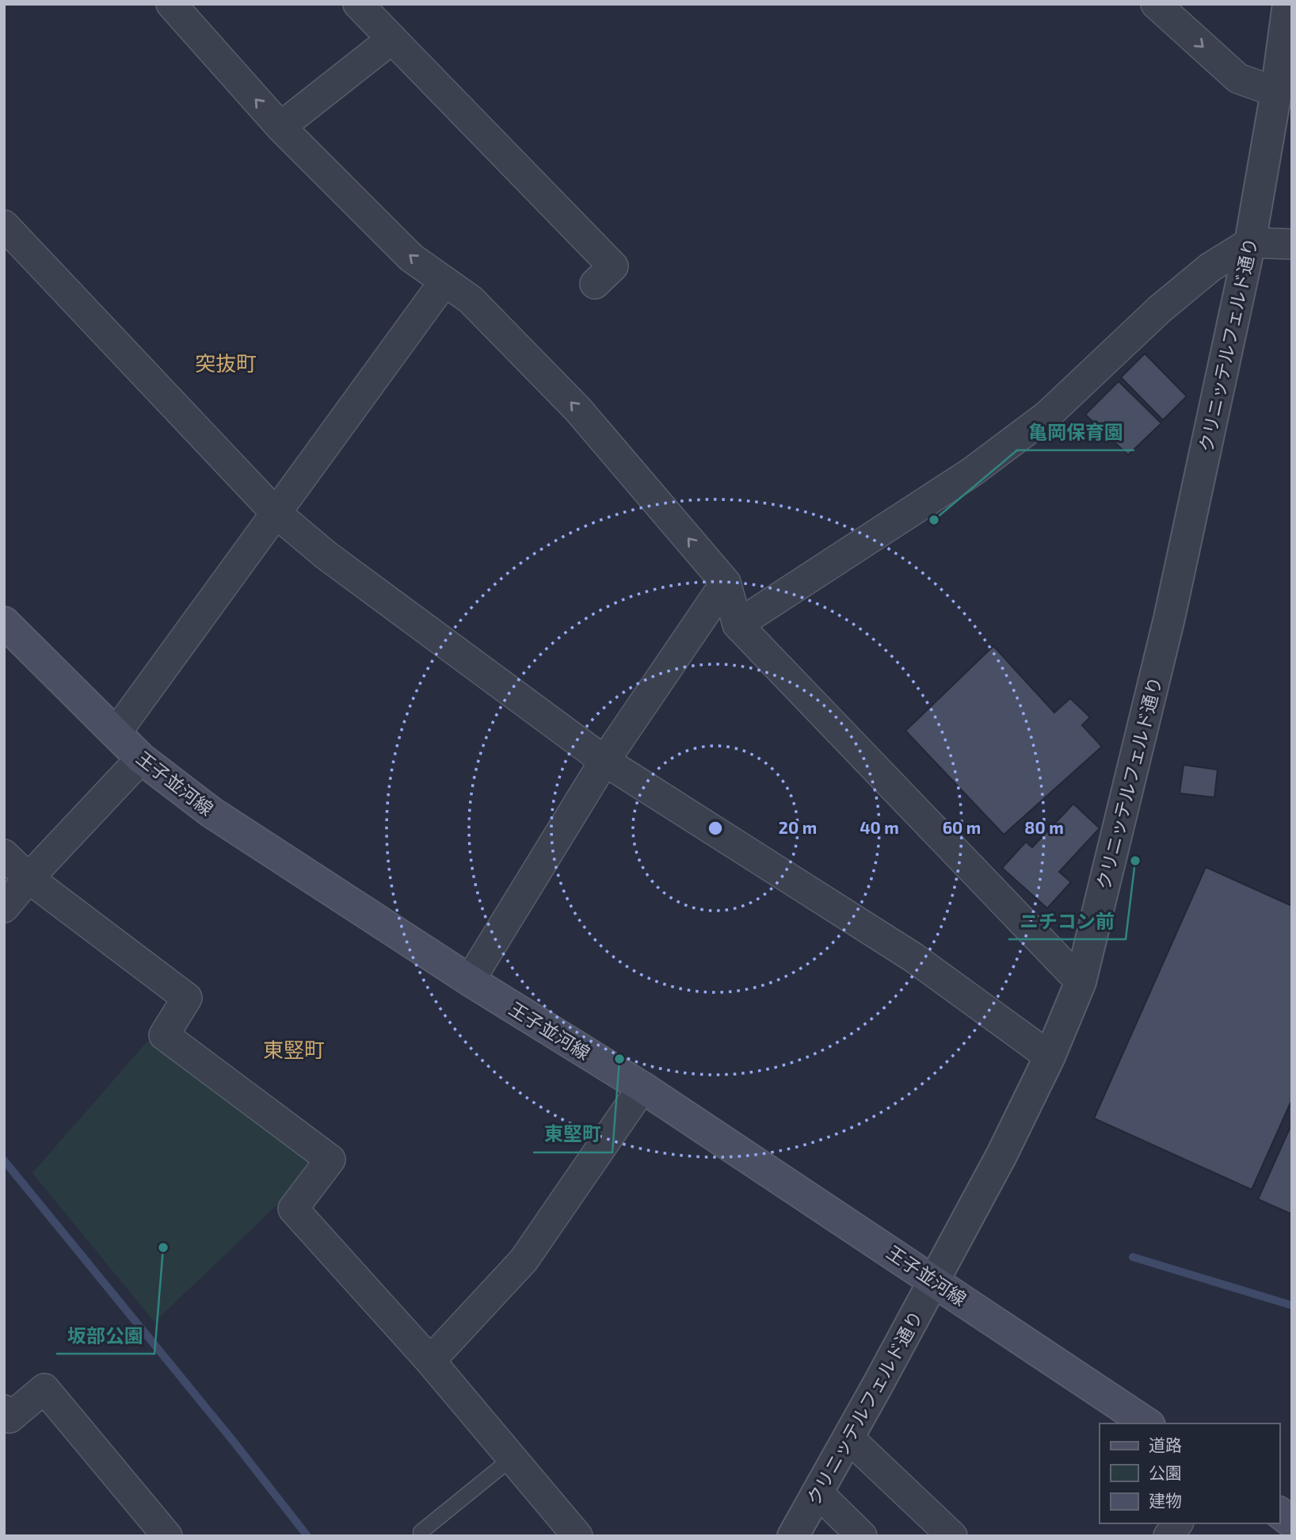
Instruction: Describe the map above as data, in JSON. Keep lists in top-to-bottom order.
{
  "streets": {
    "main road": ["王子並河線"],
    "street": ["クリニッテルフェルド通り"]
  },
  "crossings": [
    ["クリニッテルフェルド通り", "王子並河線"]
  ],
  "districts": ["突抜町", "東竪町"],
  "places": [
    "亀岡保育園",
    "ニチコン前",
    "東堅町",
    "坂部公園"
  ],
  "legend": ["道路", "公園", "建物"],
  "rings": [
    "20 m",
    "40 m",
    "60 m",
    "80 m"
  ]
}
